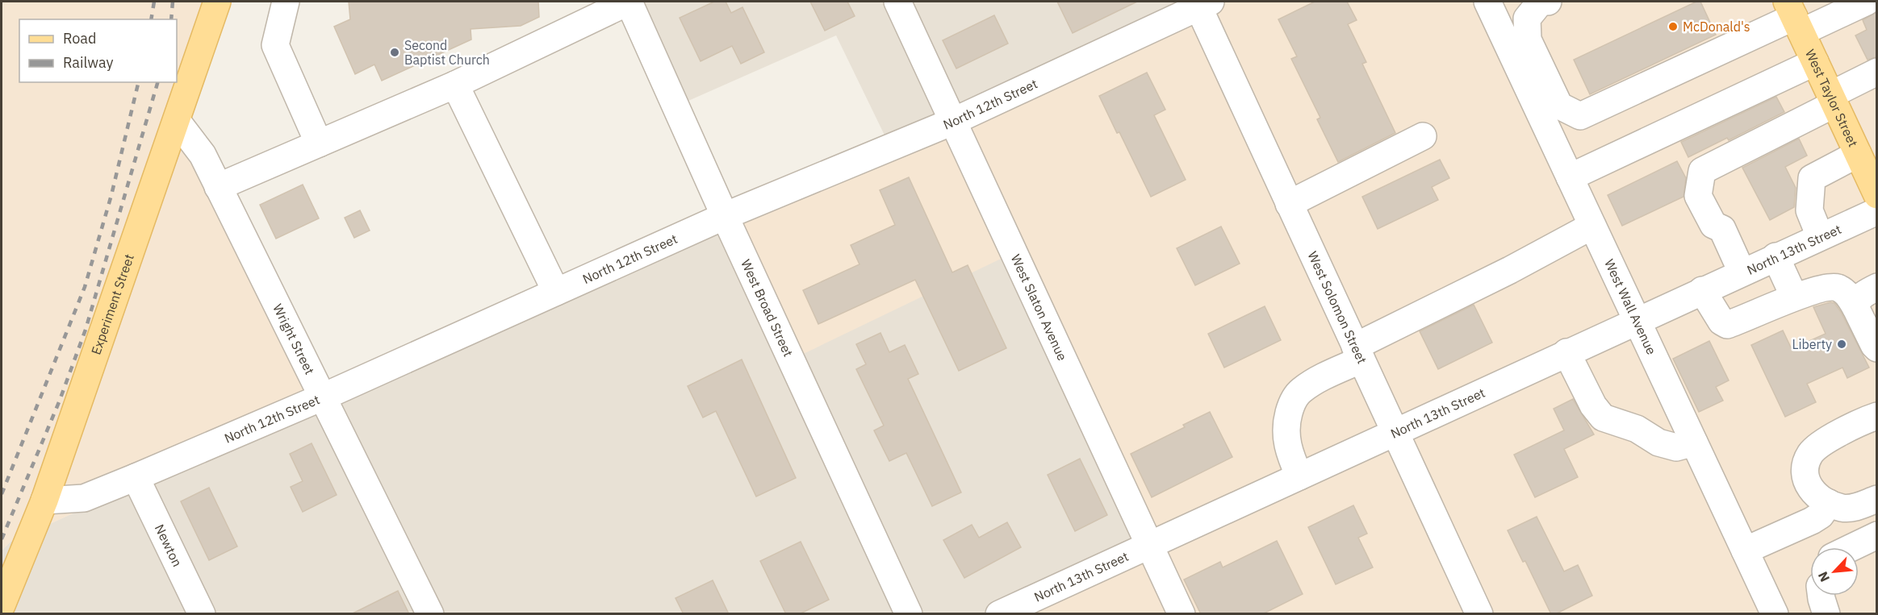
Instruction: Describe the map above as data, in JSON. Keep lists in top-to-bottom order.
{
  "streets": {
    "main road": ["West Taylor Street", "Experiment Street"],
    "street": [
      "North 12th Street",
      "North 13th Street",
      "West Wall Avenue",
      "West Broad Street",
      "West Slaton Avenue",
      "West Solomon Street",
      "Wright Street",
      "Newton"
    ]
  },
  "crossings": [
    ["North 12th Street", "Experiment Street"],
    ["North 12th Street", "West Broad Street"],
    ["North 12th Street", "West Slaton Avenue"],
    ["North 12th Street", "West Solomon Street"],
    ["North 12th Street", "Wright Street"],
    ["North 12th Street", "Newton"],
    ["North 13th Street", "West Wall Avenue"],
    ["North 13th Street", "West Slaton Avenue"],
    ["North 13th Street", "West Solomon Street"],
    ["Experiment Street", "Wright Street"]
  ],
  "places": ["McDonald's", "Second Baptist Church", "Liberty"],
  "legend": ["Road", "Railway"],
  "north": "bottom left"
}
